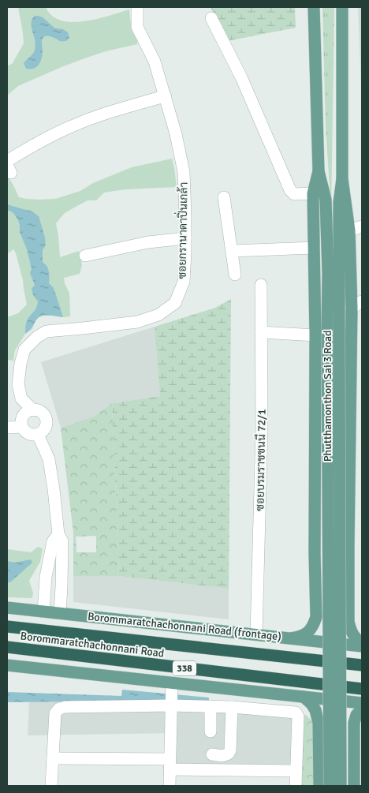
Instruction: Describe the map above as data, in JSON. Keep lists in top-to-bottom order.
{
  "streets": {
    "highway": ["Borommaratchachonnani Road", "338"],
    "main road": ["Phutthamonthon Sai 3 Road", "Borommaratchachonnani Road (frontage)"],
    "street": ["ซอยกรานาดาปิ่นเกล้า", "ซอยบรมราชชนนี 72/1"]
  },
  "crossings": [
    ["ซอยบรมราชชนนี 72/1", "Borommaratchachonnani Road (frontage)"]
  ]
}
